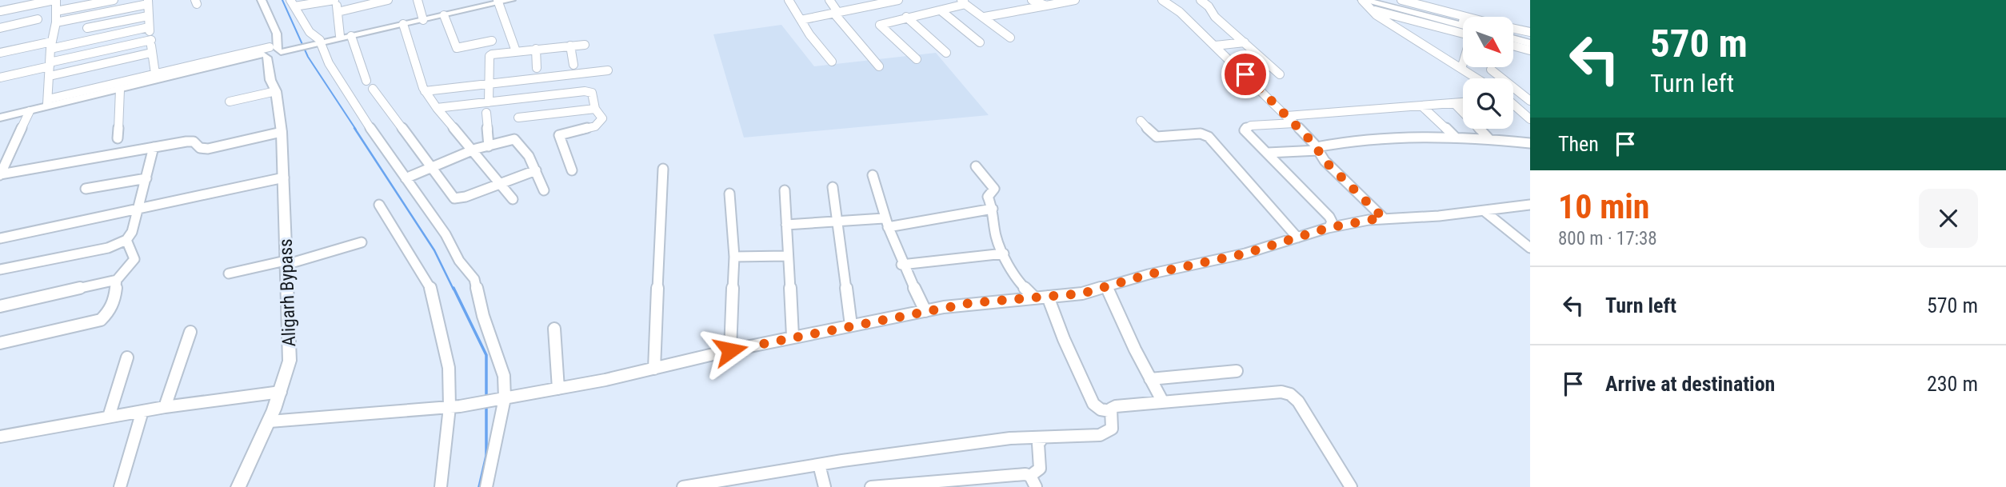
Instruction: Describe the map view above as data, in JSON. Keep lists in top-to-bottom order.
{
  "streets": {
    "main road": ["Aligarh Bypass"]
  },
  "north": "bottom right",
  "page": {
    "turn": ["570 m", "Turn left"],
    "then": "Then",
    "heading": ["10 min", "800 m · 17:38"],
    "list": [
      {
        "name": "Turn left",
        "value": "570 m"
      },
      {
        "name": "Arrive at destination",
        "value": "230 m"
      }
    ]
  }
}
